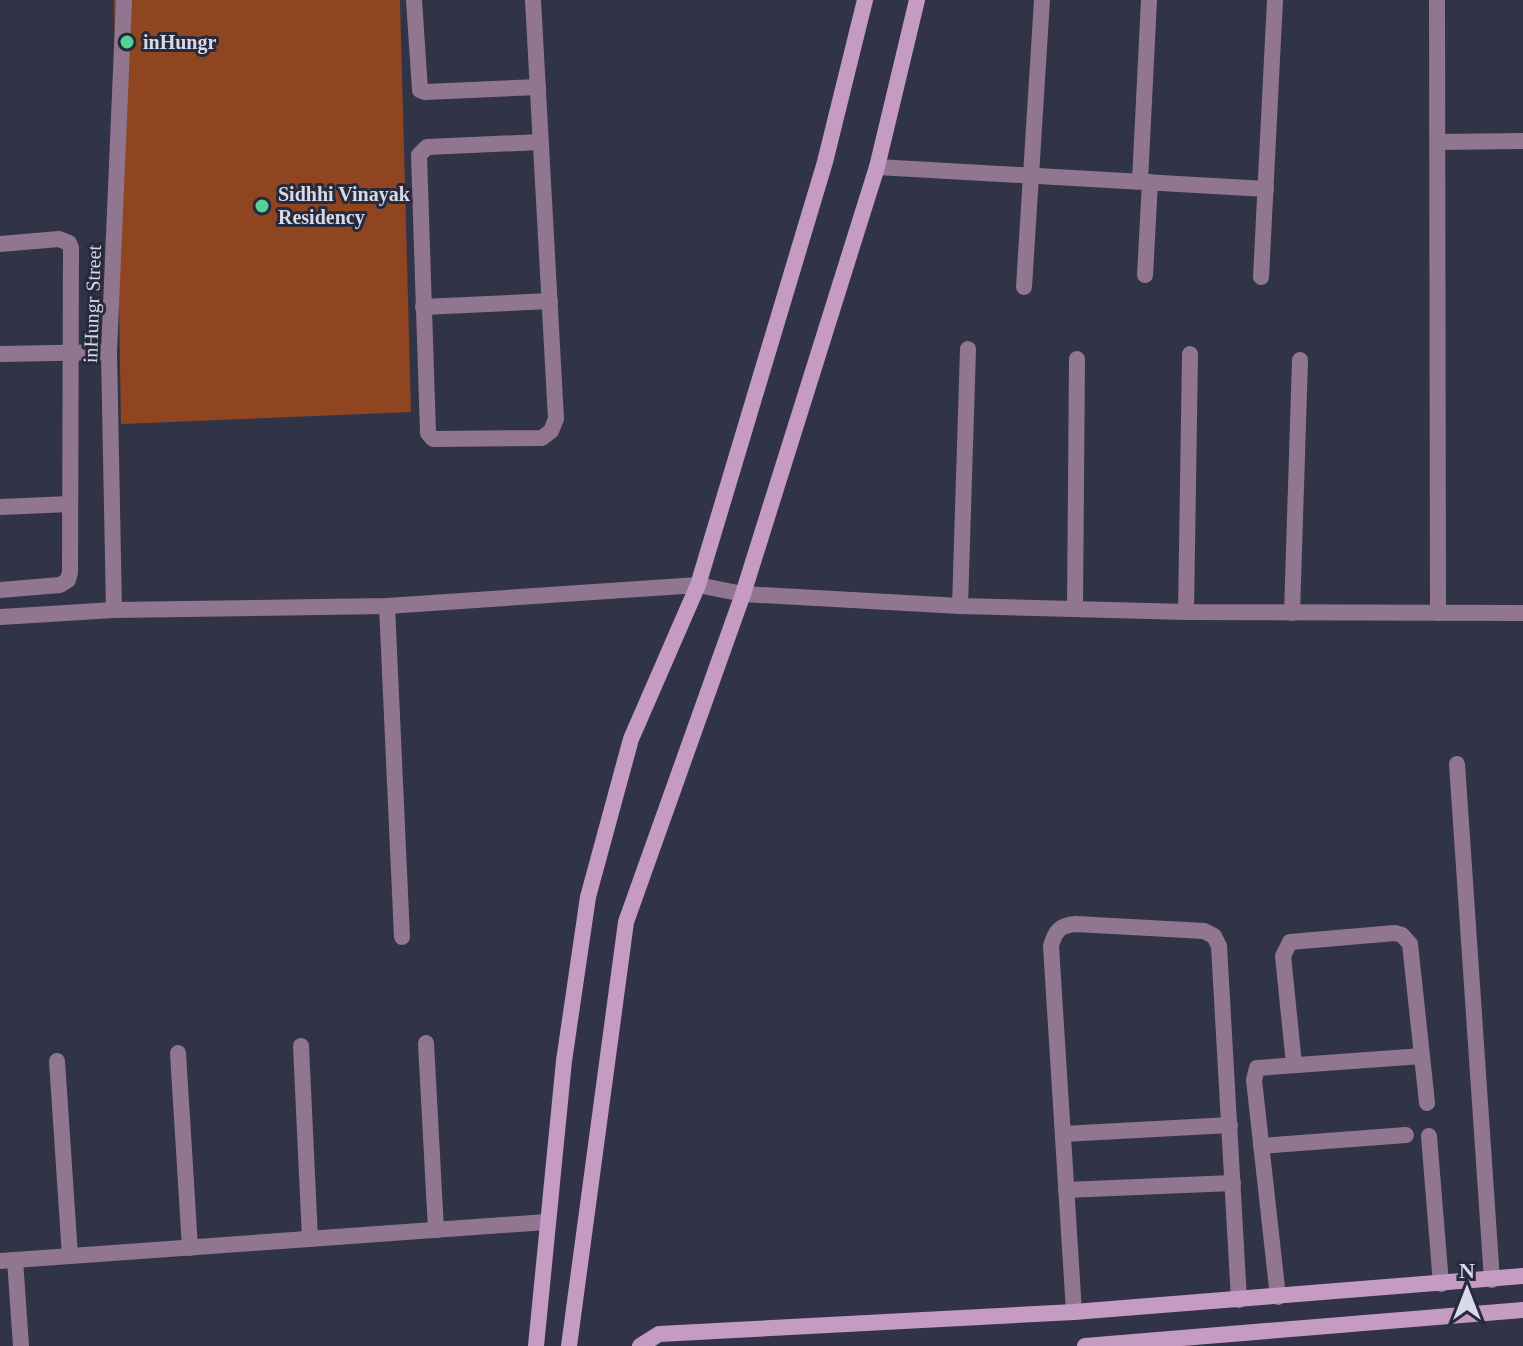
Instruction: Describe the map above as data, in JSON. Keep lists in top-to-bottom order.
{
  "streets": {
    "street": ["inHungr Street"]
  },
  "places": ["inHungr", "Sidhhi Vinayak Residency"],
  "north": "top"
}
